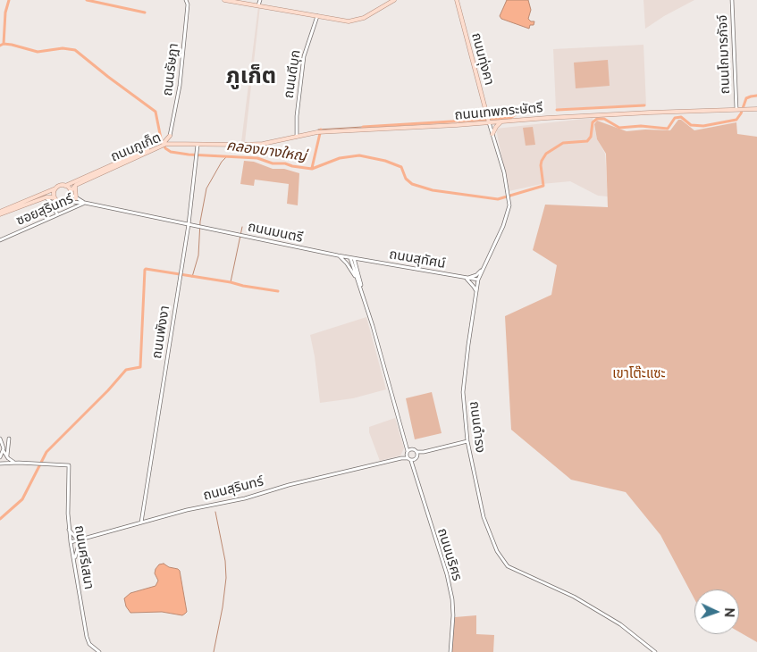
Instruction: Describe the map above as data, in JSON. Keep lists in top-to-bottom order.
{
  "streets": {
    "main road": [
      "ถนนทุ่งคา",
      "ถนนรัษฎา",
      "ถนนเทพกระษัตรี",
      "ถนนภูเก็ต"
    ],
    "street": [
      "ถนนโกมารภัจจ์",
      "ถนนดีบุก",
      "ซอยสุรินทร์",
      "ถนนมนตรี",
      "ถนนสุทัศน์",
      "ถนนพังงา",
      "ถนนดำรง",
      "ถนนสุรินทร์",
      "ถนนนริศร",
      "ถนนศรีเสนา"
    ]
  },
  "crossings": [
    ["ถนนโกมารภัจจ์", "ถนนเทพกระษัตรี"],
    ["ถนนทุ่งคา", "ถนนเทพกระษัตรี"],
    ["ถนนทุ่งคา", "ถนนดำรง"],
    ["ถนนรัษฎา", "ถนนภูเก็ต"],
    ["ถนนดีบุก", "ถนนเทพกระษัตรี"],
    ["ถนนเทพกระษัตรี", "ถนนภูเก็ต"],
    ["ถนนเทพกระษัตรี", "ถนนดำรง"],
    ["ถนนภูเก็ต", "ถนนมนตรี"],
    ["ถนนภูเก็ต", "ถนนพังงา"],
    ["ซอยสุรินทร์", "ถนนมนตรี"],
    ["ถนนมนตรี", "ถนนสุทัศน์"],
    ["ถนนมนตรี", "ถนนพังงา"],
    ["ถนนสุทัศน์", "ถนนดำรง"],
    ["ถนนพังงา", "ถนนสุรินทร์"],
    ["ถนนสุรินทร์", "ถนนศรีเสนา"]
  ],
  "districts": ["ภูเก็ต"],
  "water": ["คลองบางใหญ่"],
  "parks": ["เขาโต๊ะแซะ"],
  "north": "right"
}
